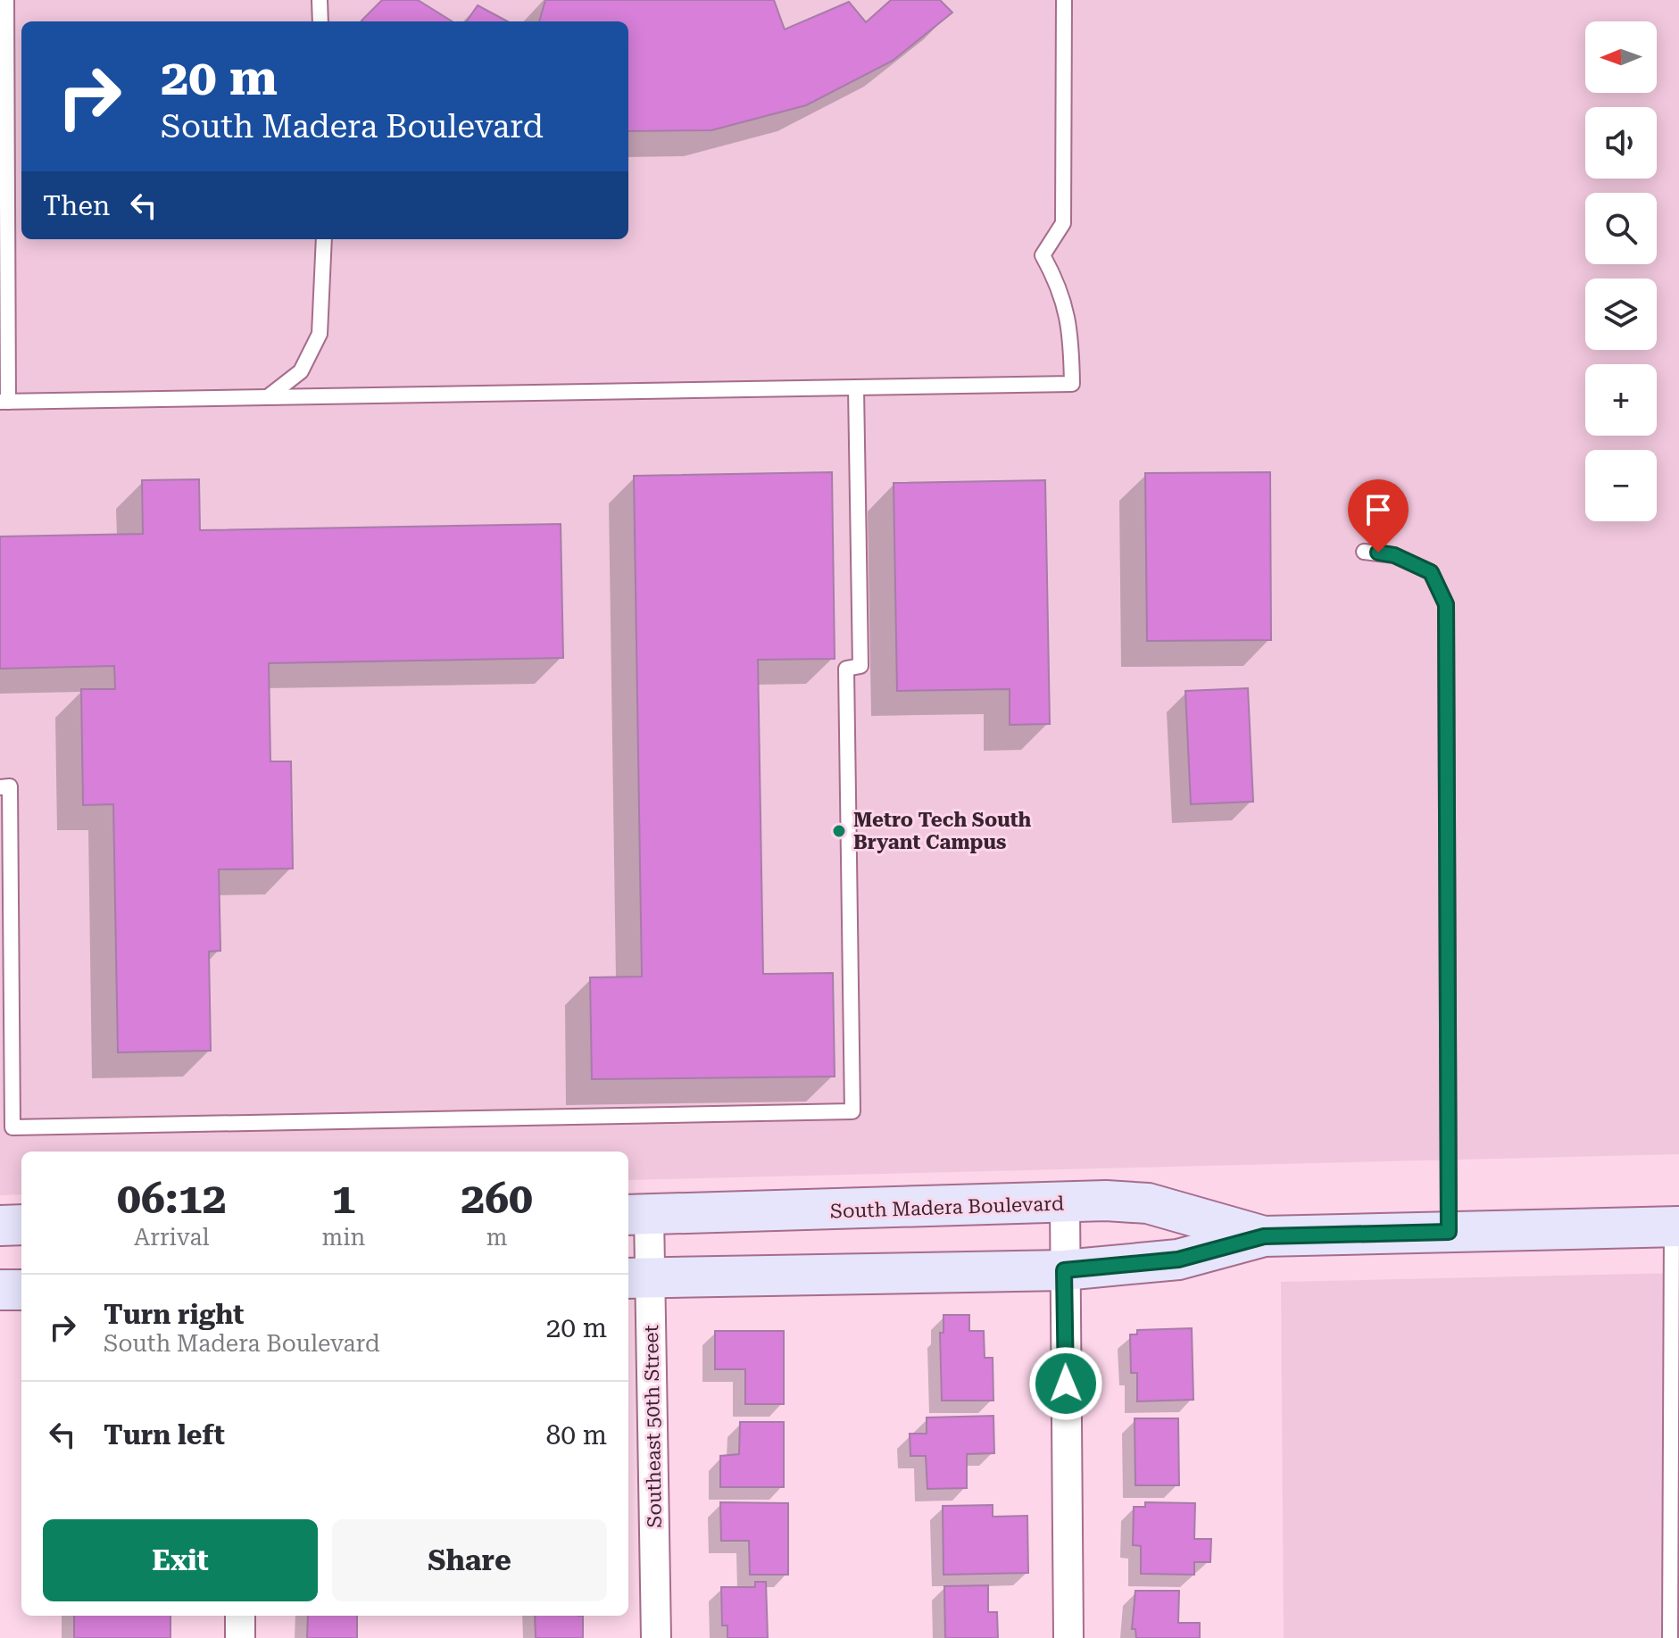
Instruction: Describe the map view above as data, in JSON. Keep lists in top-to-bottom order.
{
  "streets": {
    "street": ["South Madera Boulevard", "Southeast 50th Street"]
  },
  "crossings": [
    ["South Madera Boulevard", "Southeast 50th Street"]
  ],
  "places": ["Metro Tech South Bryant Campus"],
  "north": "left",
  "page": {
    "map_buttons": ["+", "−"],
    "turn": ["20 m", "South Madera Boulevard"],
    "then": "Then",
    "eta": [
      "06:12",
      "Arrival",
      "1",
      "min",
      "260",
      "m"
    ],
    "list": [
      {
        "name": "Turn right",
        "note": "South Madera Boulevard",
        "value": "20 m"
      },
      {
        "name": "Turn left",
        "value": "80 m"
      }
    ],
    "buttons": ["Exit", "Share"]
  }
}
